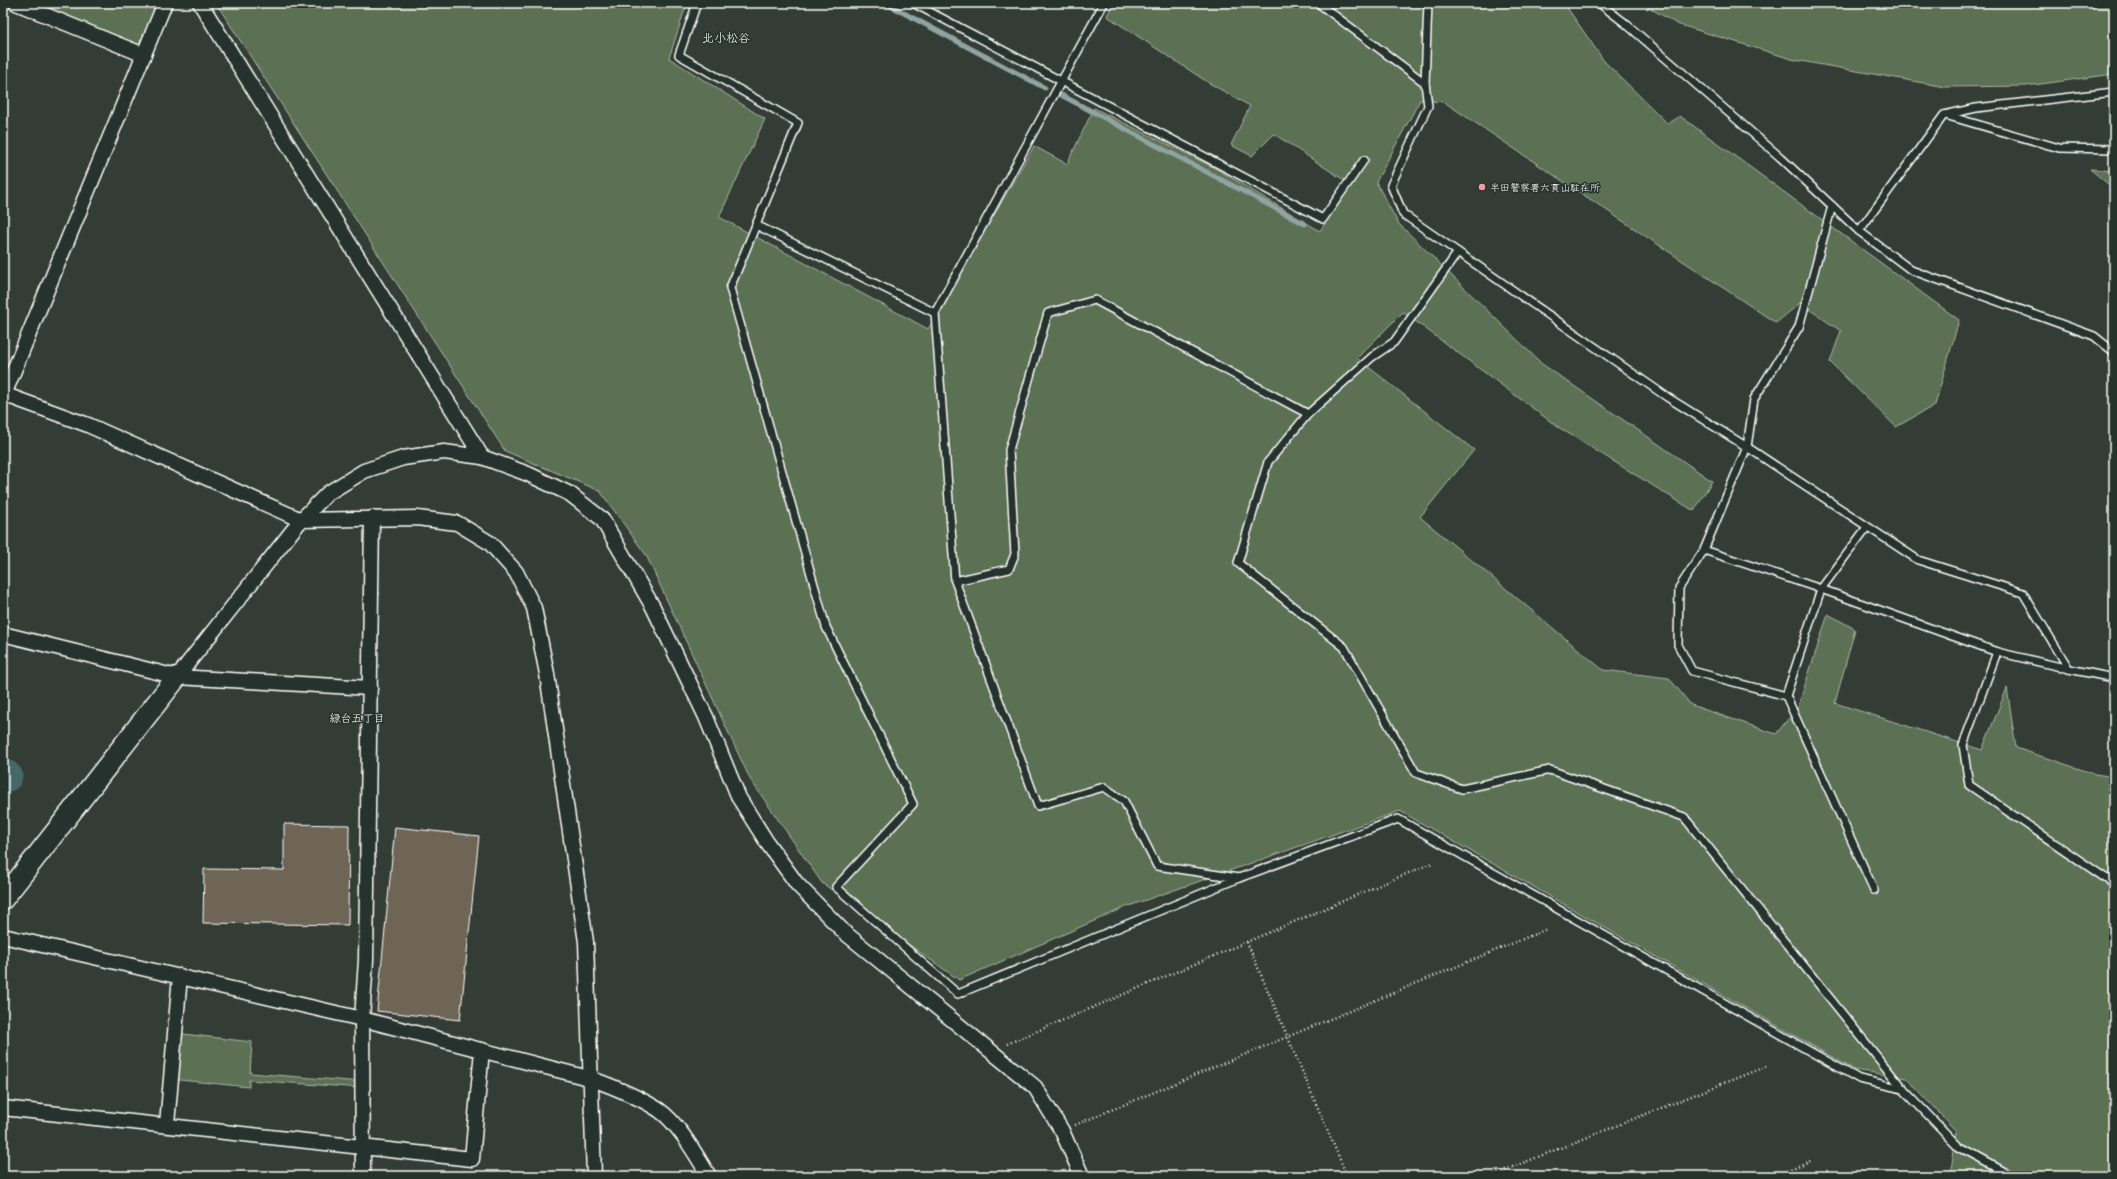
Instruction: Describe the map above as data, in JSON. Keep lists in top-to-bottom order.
{
  "districts": ["北小松谷", "緑台五丁目"],
  "places": ["半田警察署六貫山駐在所"]
}
